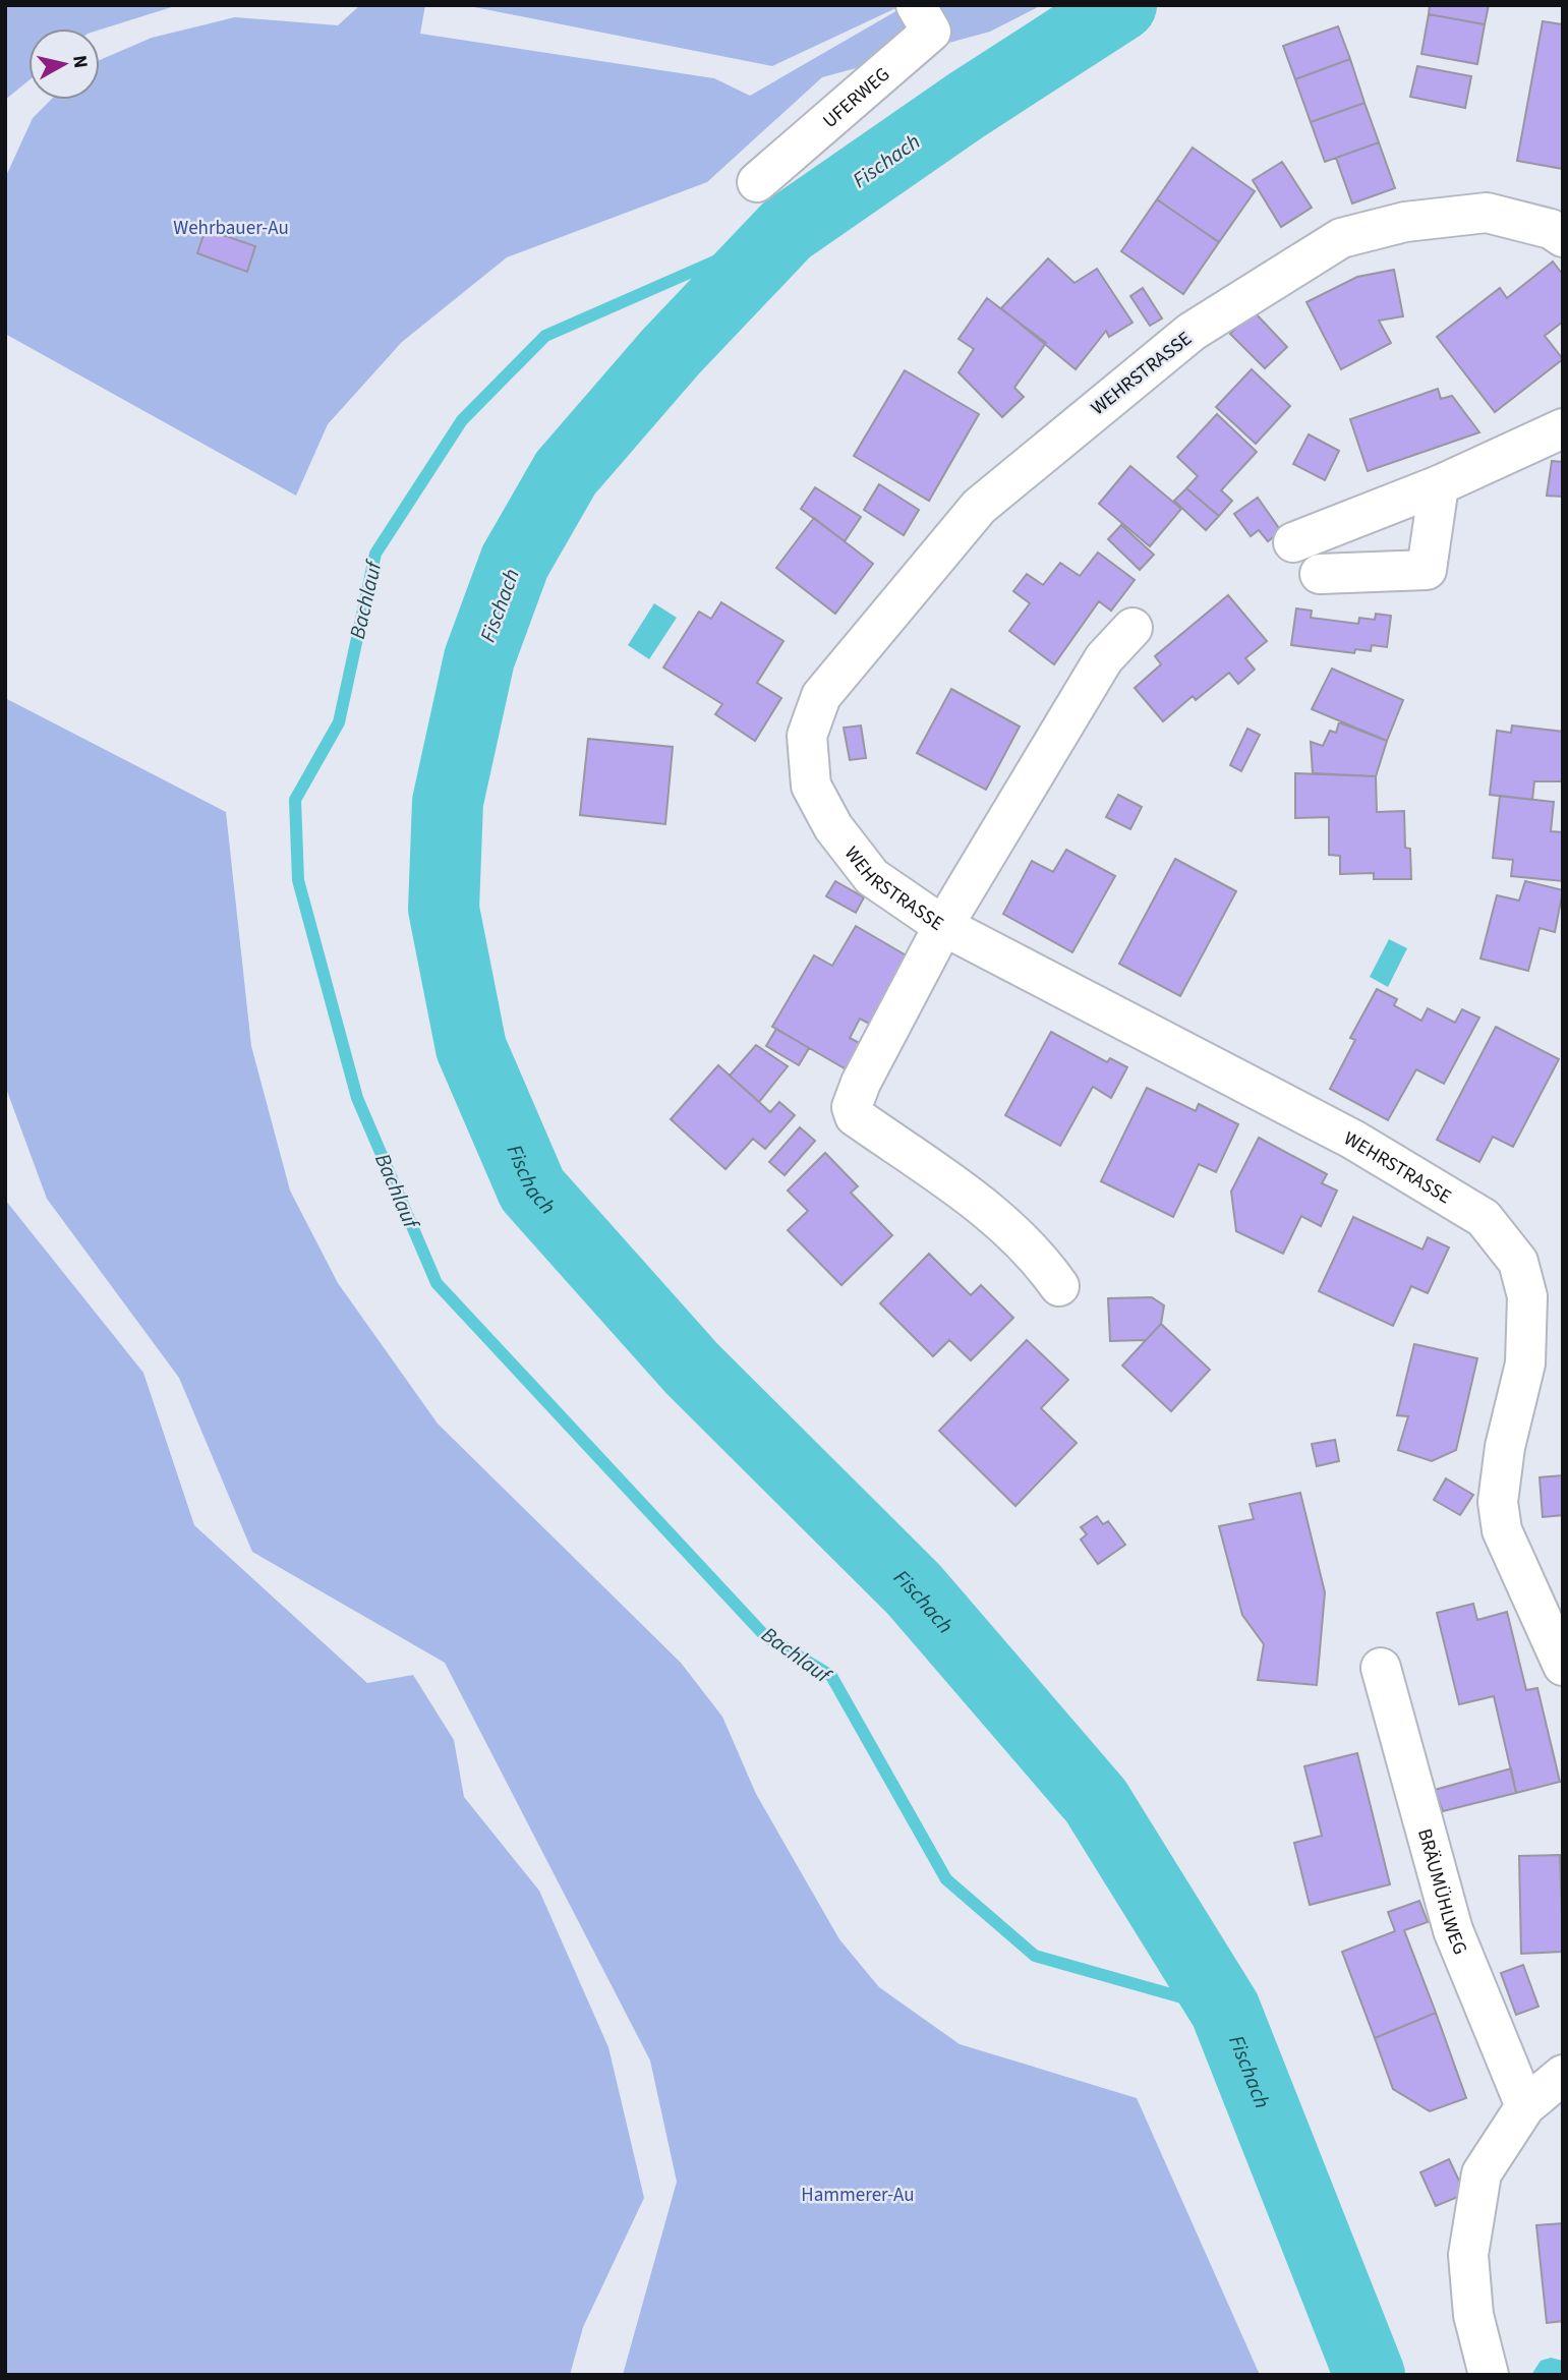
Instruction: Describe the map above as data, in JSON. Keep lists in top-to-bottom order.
{
  "streets": {
    "street": ["UFERWEG", "WEHRSTRASSE", "BRÄUMÜHLWEG"]
  },
  "water": ["Fischach", "Bachlauf"],
  "parks": ["Wehrbauer-Au", "Hammerer-Au"],
  "north": "right"
}
